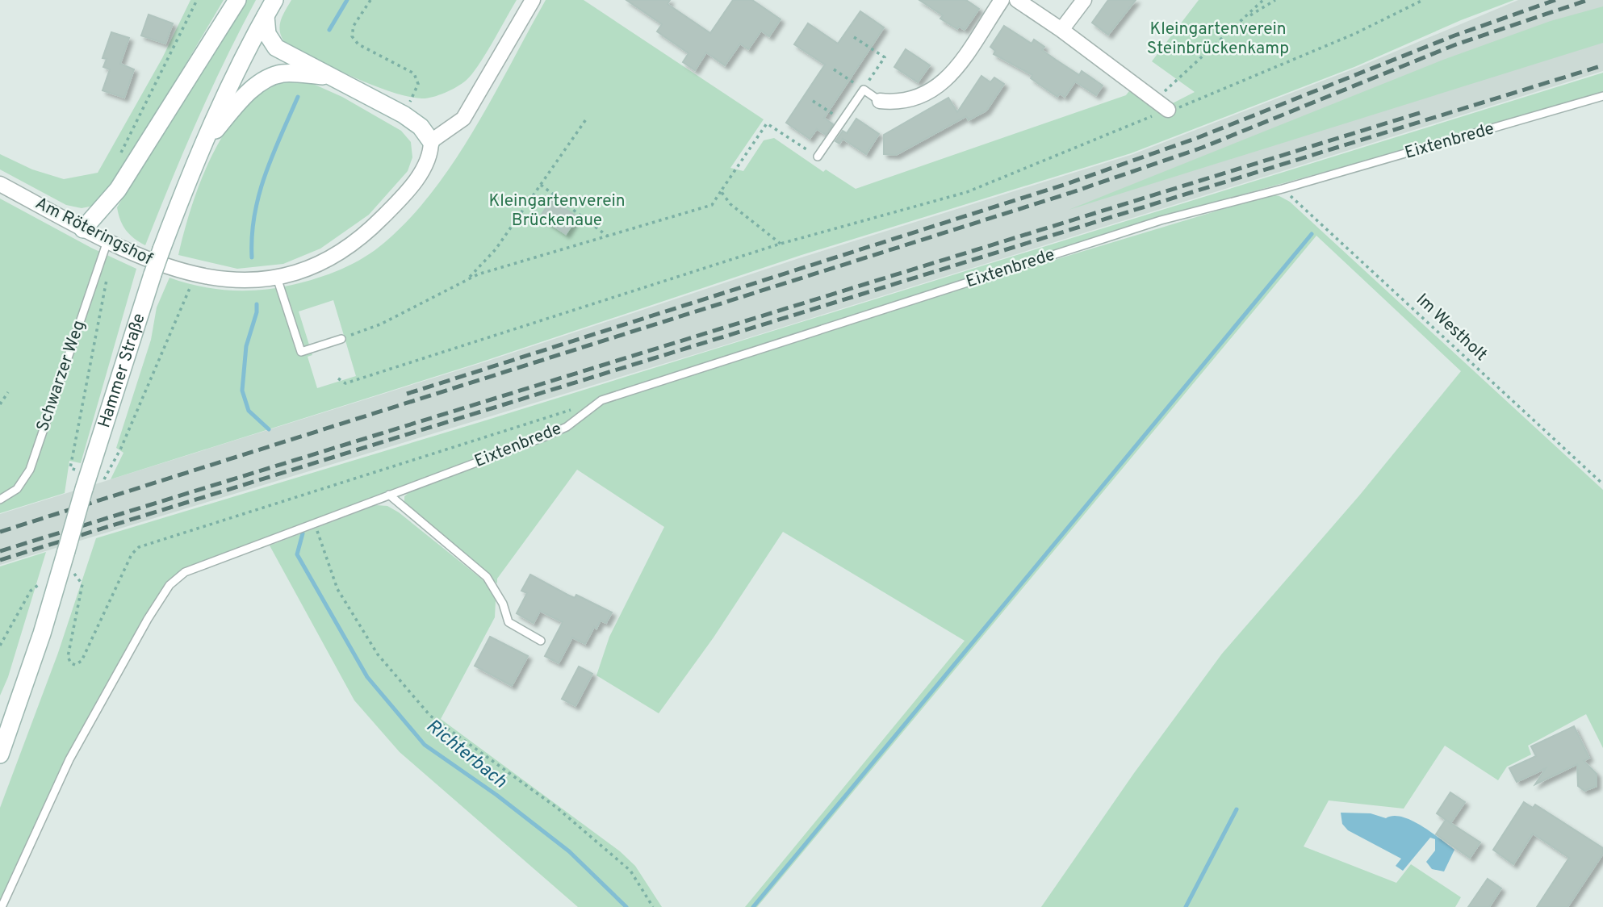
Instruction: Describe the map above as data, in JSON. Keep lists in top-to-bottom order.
{
  "streets": {
    "main road": ["Hammer Straße"],
    "street": ["Am Röteringshof"],
    "lane": ["Eixtenbrede", "Schwarzer Weg"],
    "path": ["Im Westholt"]
  },
  "crossings": [
    ["Eixtenbrede", "Im Westholt"],
    ["Am Röteringshof", "Schwarzer Weg"]
  ],
  "water": ["Richterbach"],
  "parks": ["Kleingartenverein Steinbrückenkamp", "Kleingartenverein Brückenaue"]
}
